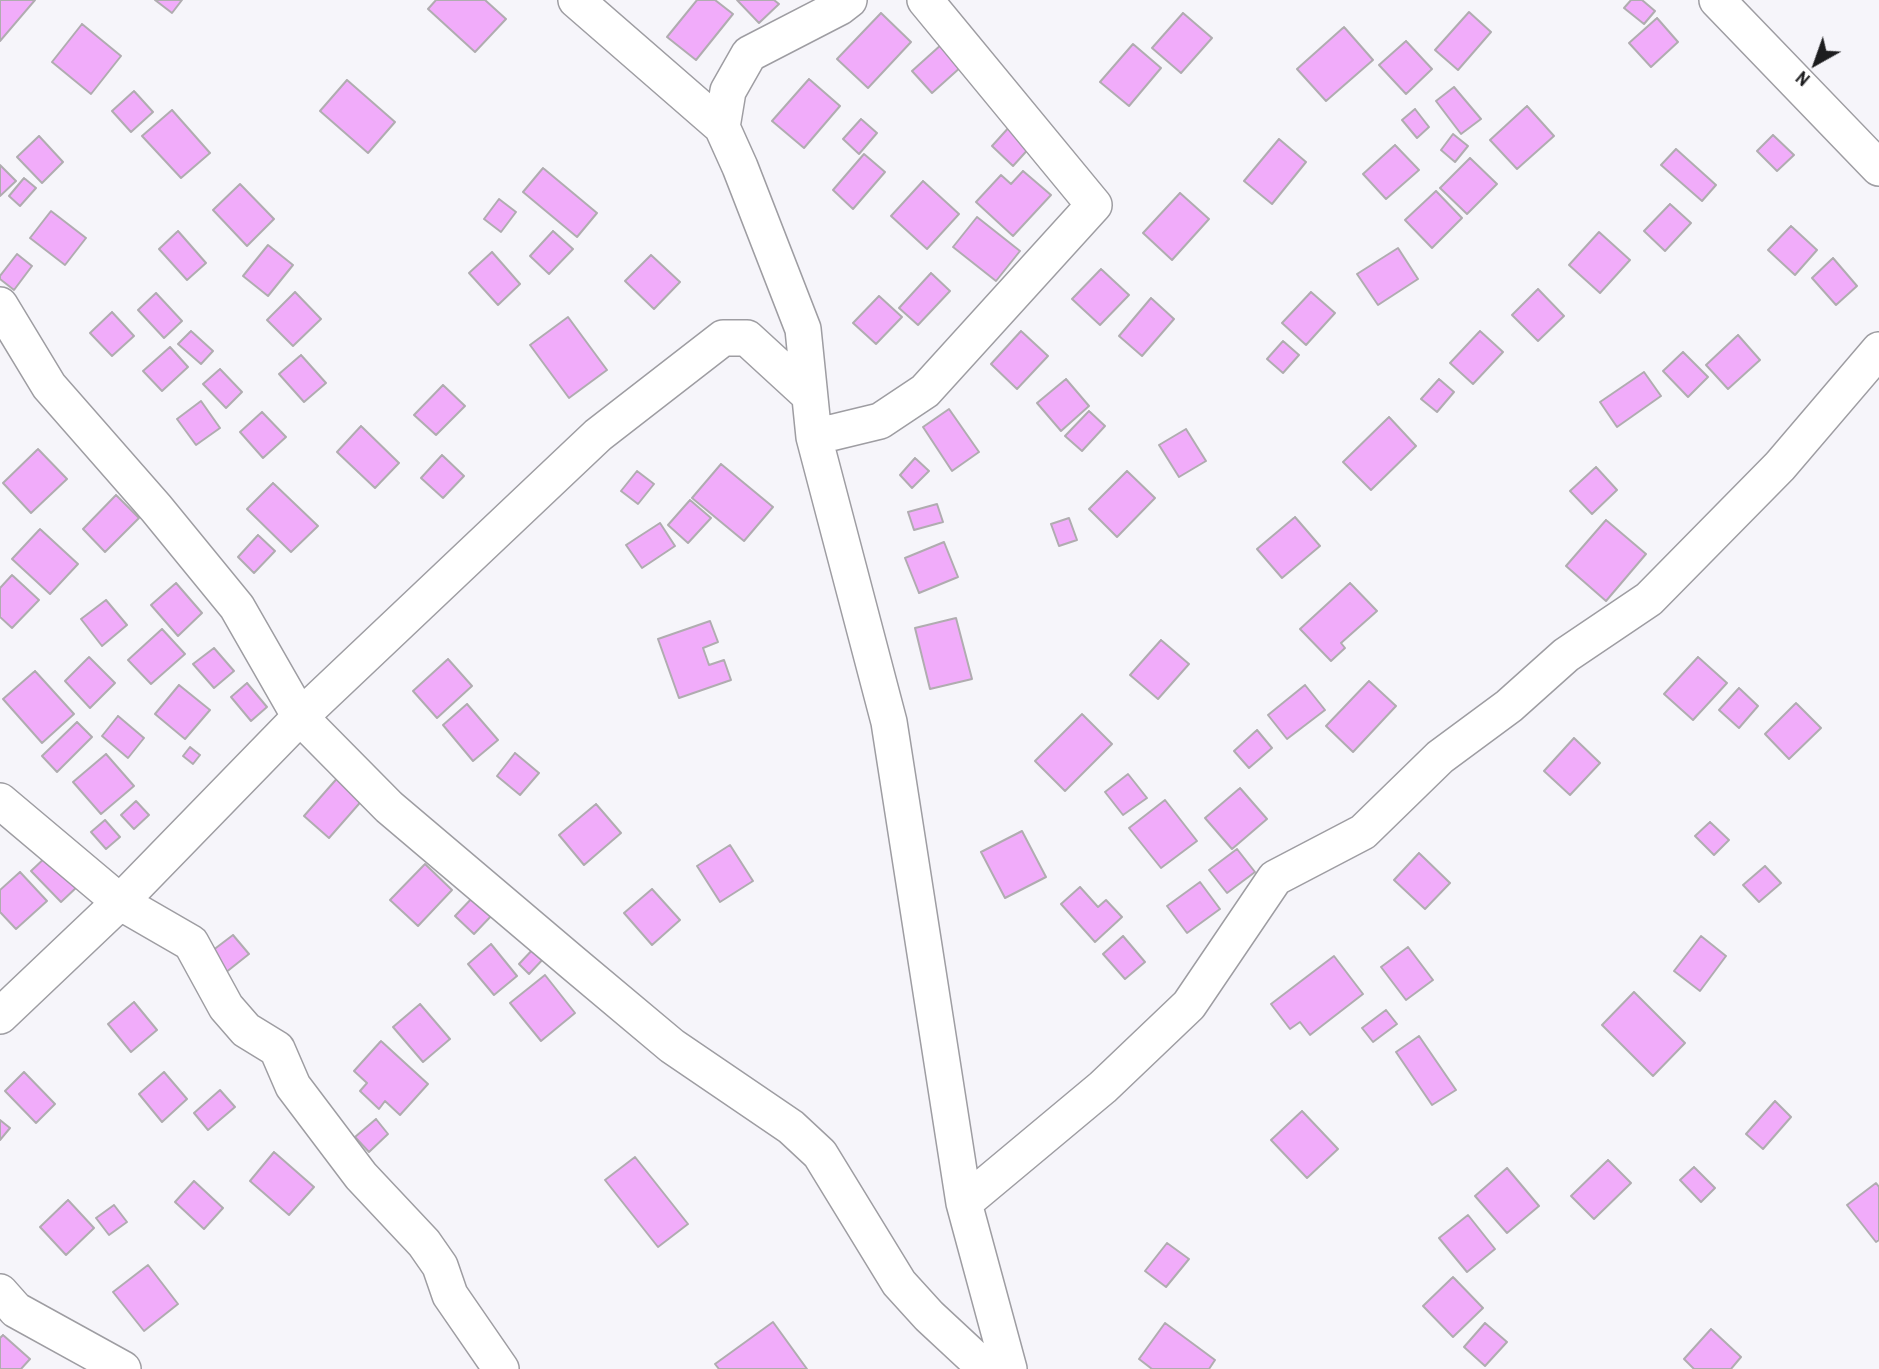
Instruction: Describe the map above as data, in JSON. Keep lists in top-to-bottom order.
{
  "north": "bottom left"
}
